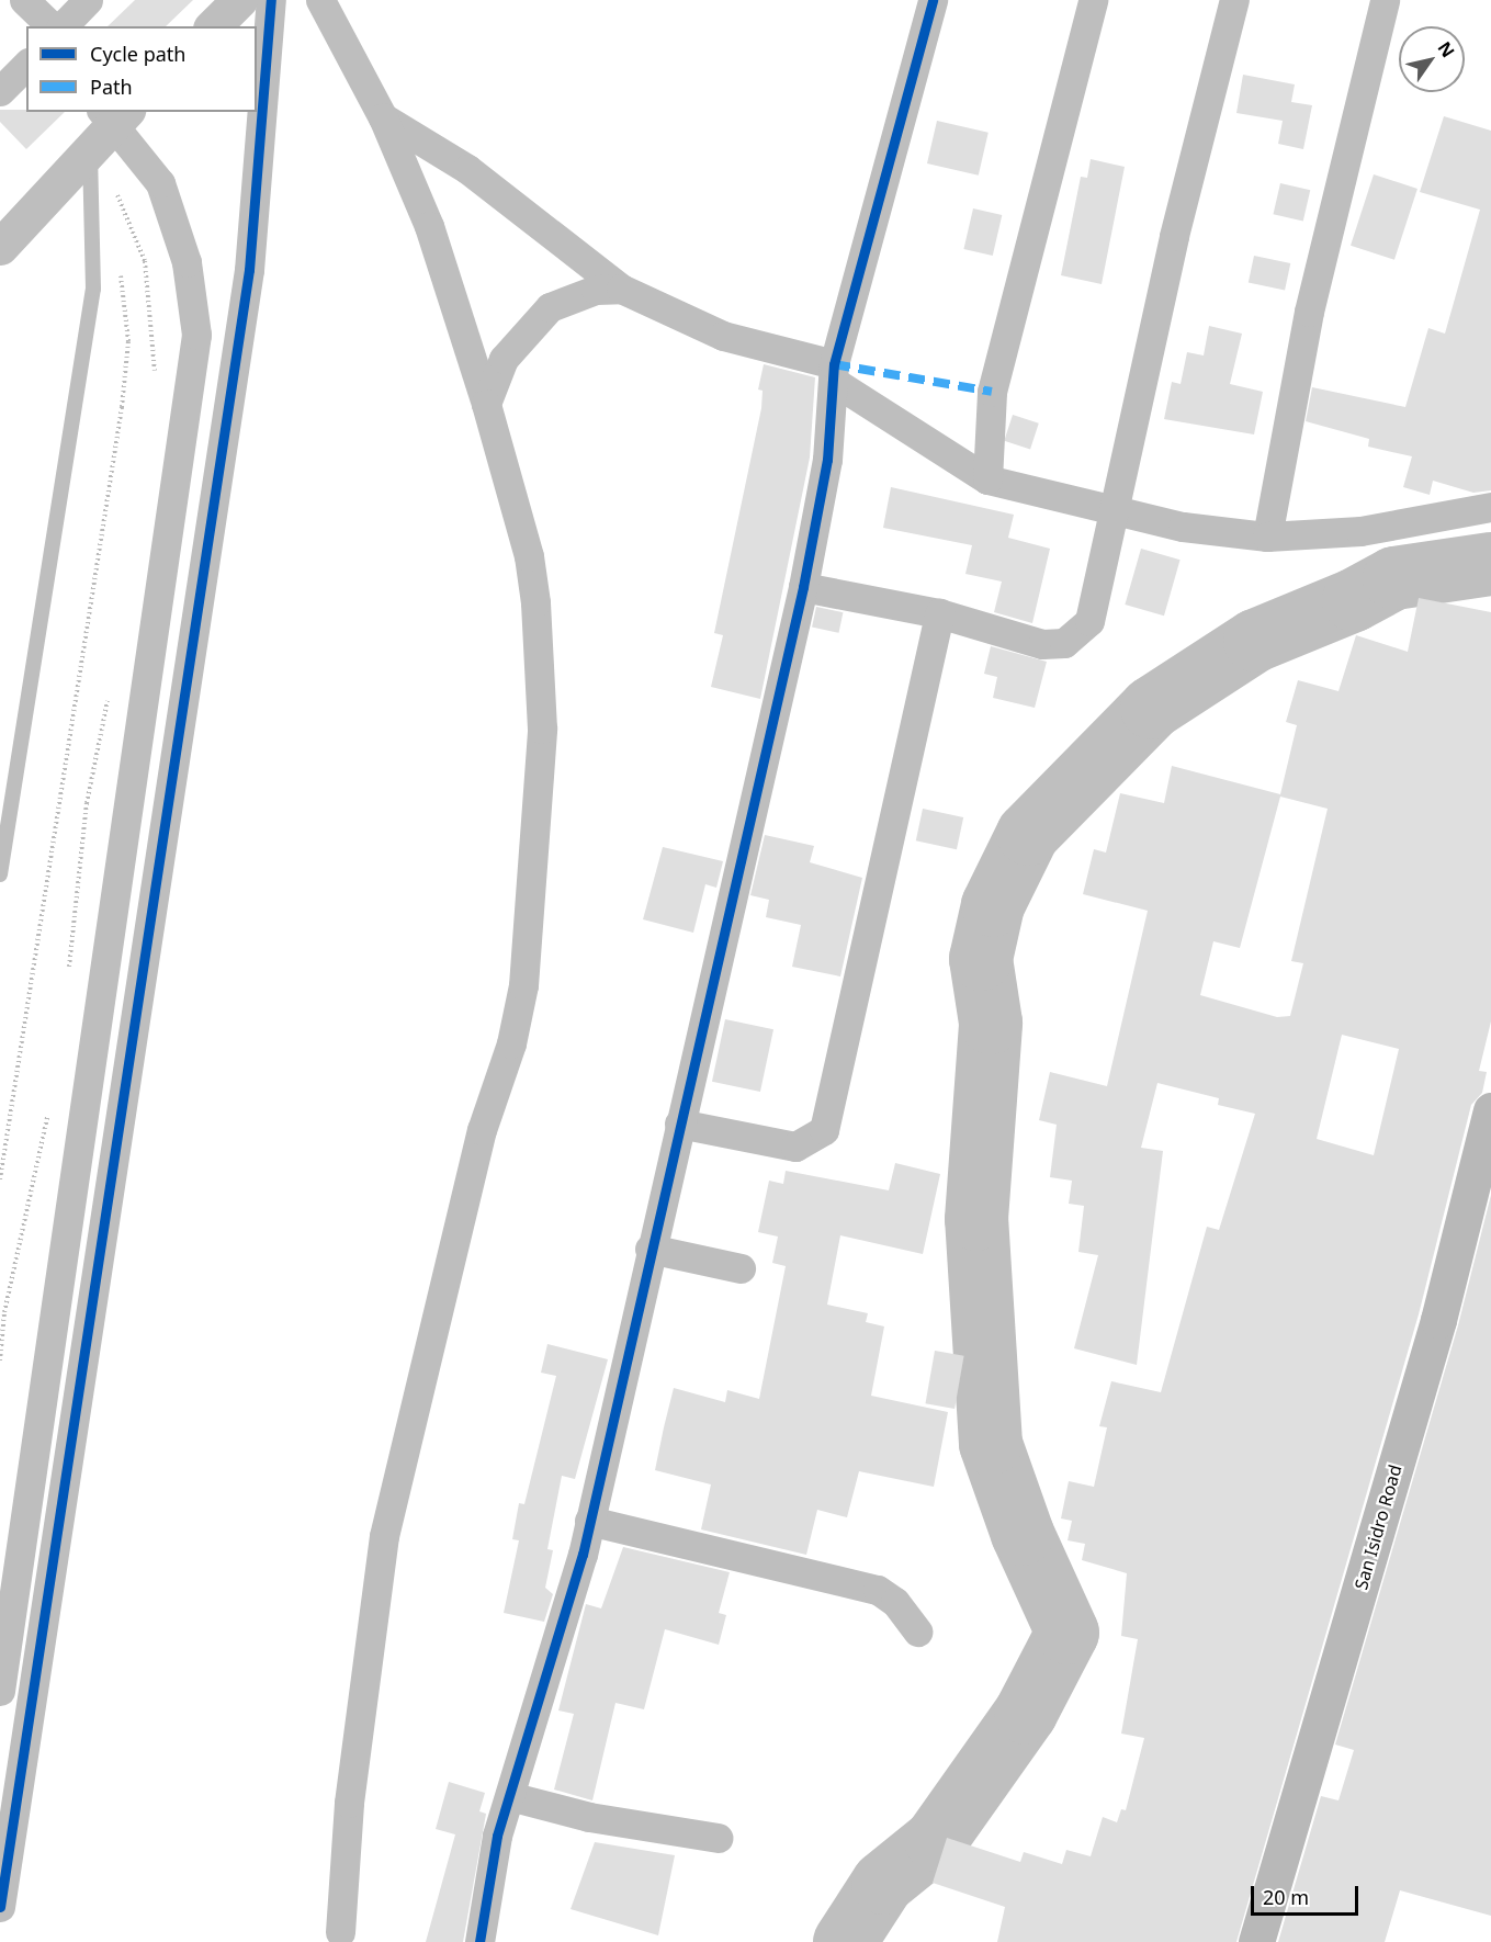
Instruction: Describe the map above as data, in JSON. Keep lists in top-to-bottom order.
{
  "streets": {
    "main road": ["San Isidro Road"]
  },
  "legend": ["Cycle path", "Path"],
  "scale_bar": "20 m",
  "north": "top right"
}
